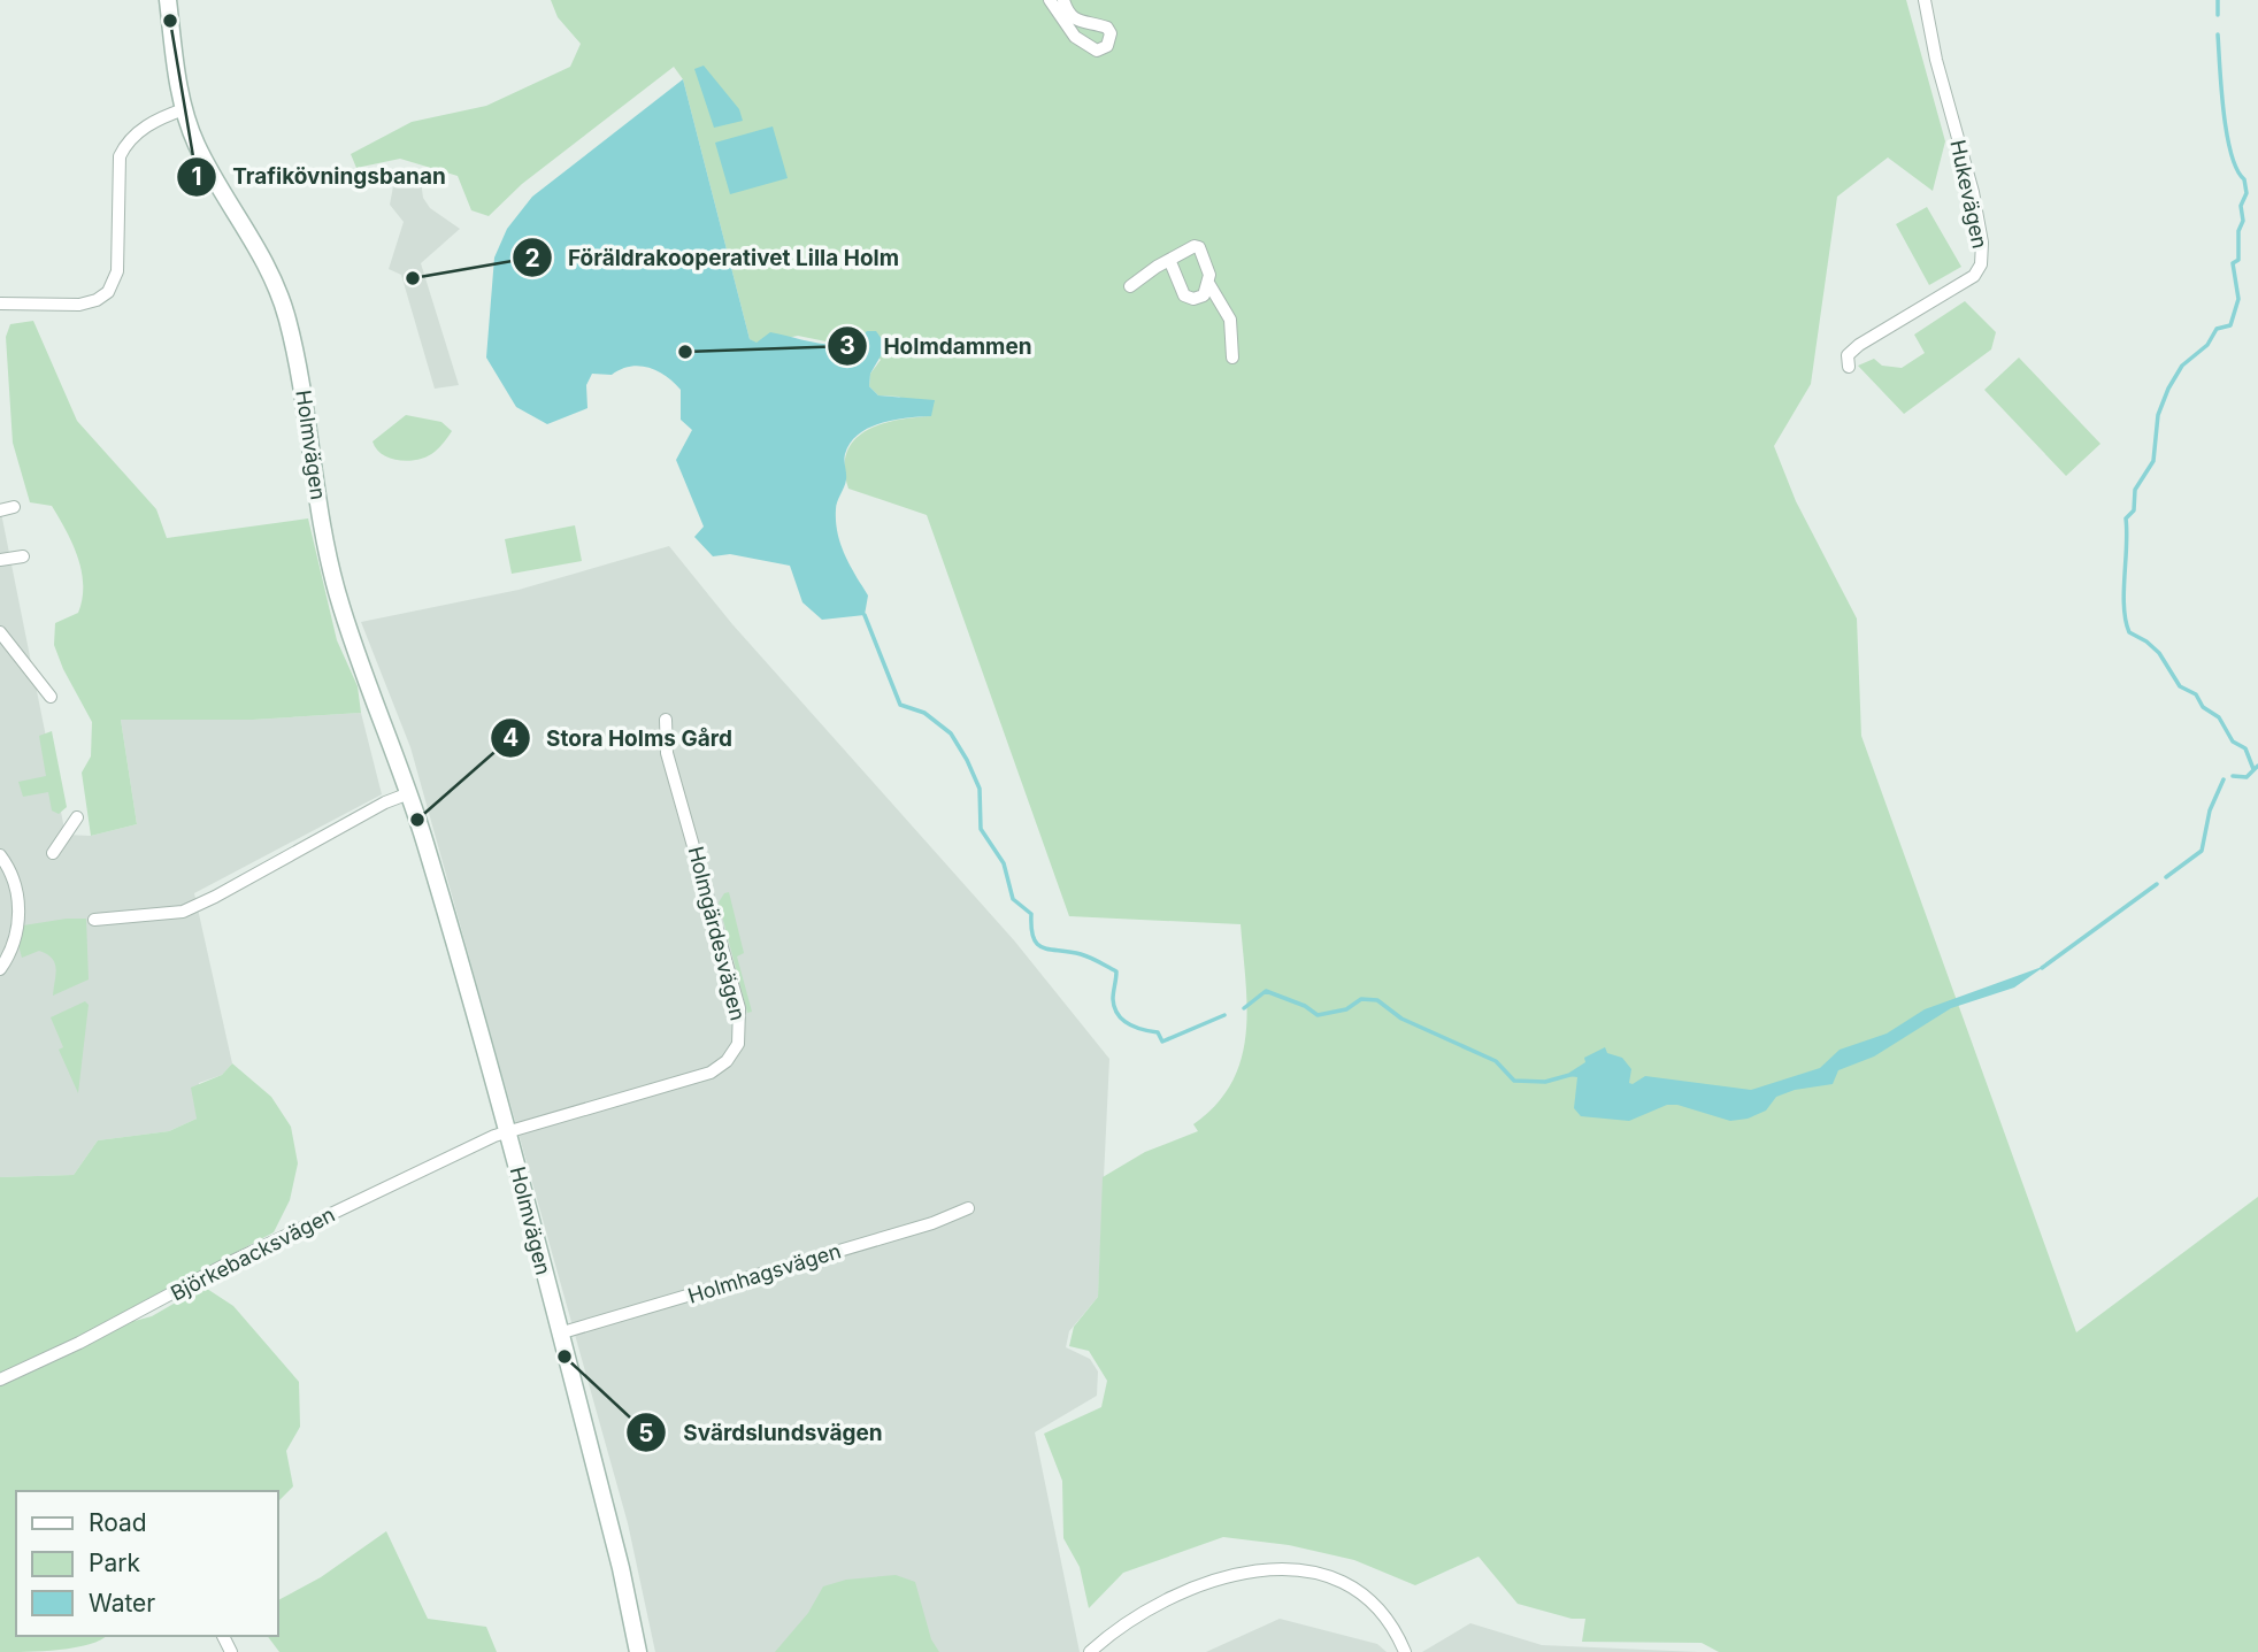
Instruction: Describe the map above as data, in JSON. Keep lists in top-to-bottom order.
{
  "streets": {
    "street": [
      "Hukevägen",
      "Holmvägen",
      "Holmgärdesvägen",
      "Björkebacksvägen",
      "Holmhagsvägen"
    ]
  },
  "crossings": [
    ["Holmvägen", "Holmgärdesvägen"],
    ["Holmvägen", "Björkebacksvägen"],
    ["Holmvägen", "Holmhagsvägen"],
    ["Holmgärdesvägen", "Björkebacksvägen"]
  ],
  "places": [
    "Trafikövningsbanan",
    "Föräldrakooperativet Lilla Holm",
    "Holmdammen",
    "Stora Holms Gård",
    "Svärdslundsvägen"
  ],
  "legend": ["Road", "Park", "Water"]
}
